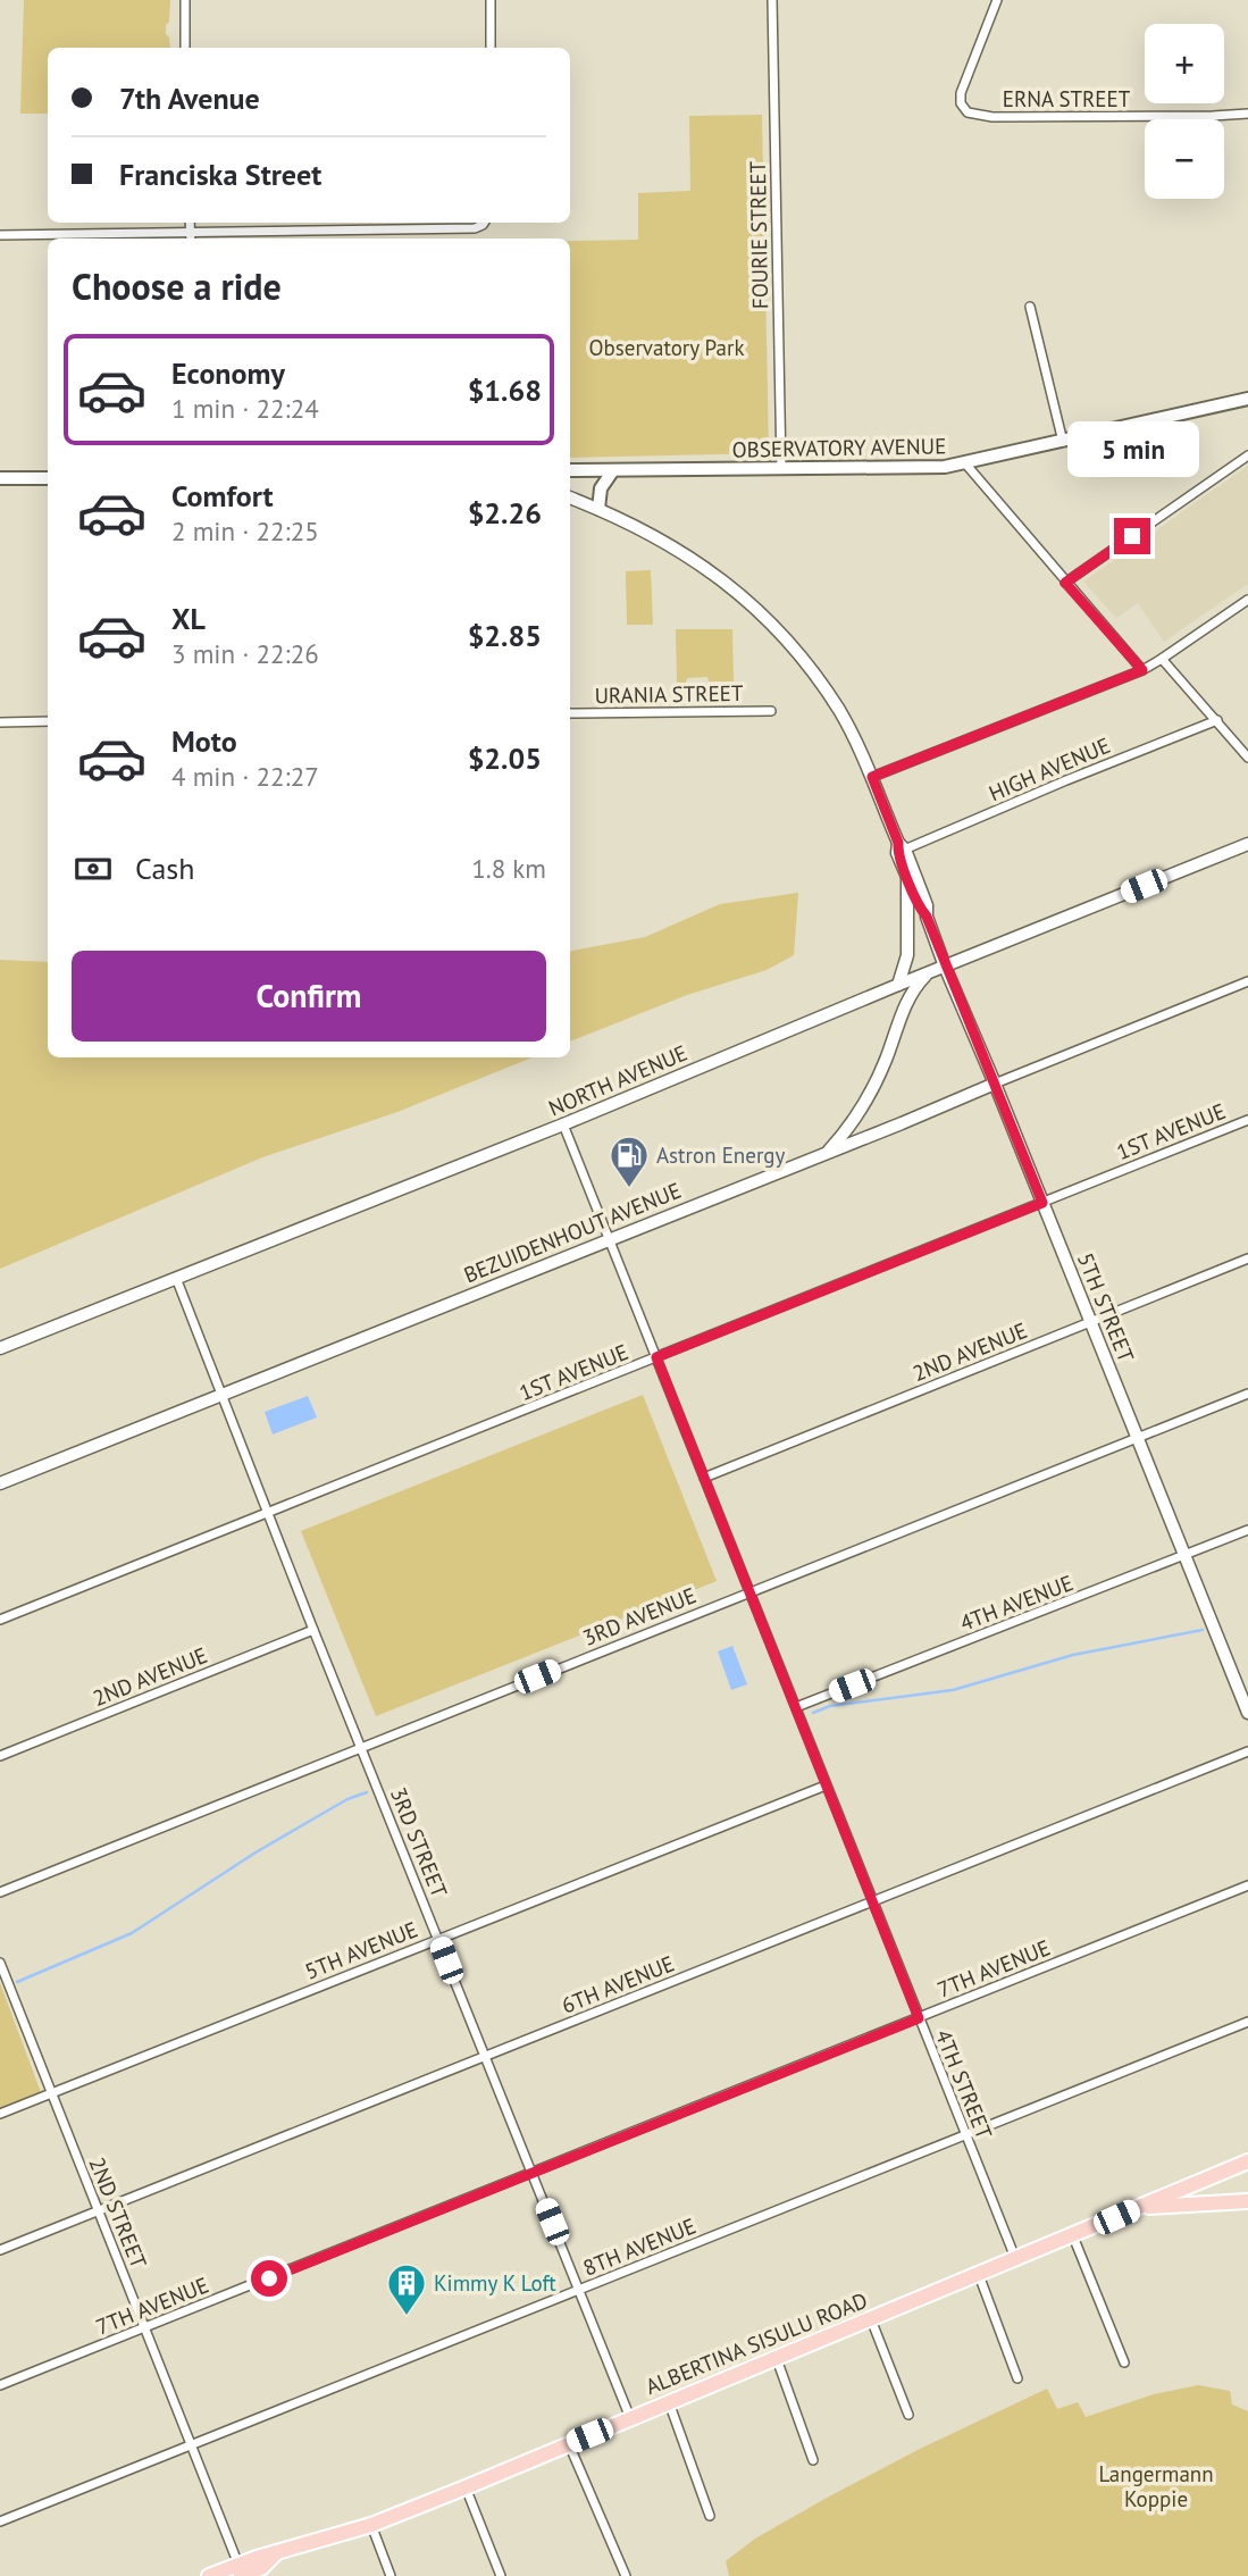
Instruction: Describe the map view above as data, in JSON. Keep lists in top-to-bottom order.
{
  "streets": {
    "main road": ["OBSERVATORY AVENUE", "ALBERTINA SISULU ROAD"],
    "street": [
      "ERNA STREET",
      "FOURIE STREET",
      "URANIA STREET",
      "HIGH AVENUE",
      "NORTH AVENUE",
      "1ST AVENUE",
      "BEZUIDENHOUT AVENUE",
      "5TH STREET",
      "2ND AVENUE",
      "4TH AVENUE",
      "3RD AVENUE",
      "3RD STREET",
      "5TH AVENUE",
      "7TH AVENUE",
      "6TH AVENUE",
      "4TH STREET",
      "2ND STREET",
      "8TH AVENUE"
    ]
  },
  "crossings": [
    ["FOURIE STREET", "OBSERVATORY AVENUE"],
    ["HIGH AVENUE", "5TH STREET"],
    ["NORTH AVENUE", "5TH STREET"],
    ["NORTH AVENUE", "3RD STREET"],
    ["NORTH AVENUE", "4TH STREET"],
    ["1ST AVENUE", "5TH STREET"],
    ["1ST AVENUE", "3RD STREET"],
    ["1ST AVENUE", "4TH STREET"],
    ["BEZUIDENHOUT AVENUE", "5TH STREET"],
    ["BEZUIDENHOUT AVENUE", "3RD STREET"],
    ["BEZUIDENHOUT AVENUE", "4TH STREET"],
    ["5TH STREET", "2ND AVENUE"],
    ["5TH STREET", "4TH AVENUE"],
    ["5TH STREET", "3RD AVENUE"],
    ["2ND AVENUE", "3RD STREET"],
    ["2ND AVENUE", "4TH STREET"],
    ["4TH AVENUE", "4TH STREET"],
    ["3RD AVENUE", "3RD STREET"],
    ["3RD AVENUE", "4TH STREET"],
    ["3RD STREET", "5TH AVENUE"],
    ["3RD STREET", "7TH AVENUE"],
    ["3RD STREET", "6TH AVENUE"],
    ["3RD STREET", "8TH AVENUE"],
    ["3RD STREET", "ALBERTINA SISULU ROAD"],
    ["5TH AVENUE", "4TH STREET"],
    ["5TH AVENUE", "2ND STREET"],
    ["7TH AVENUE", "4TH STREET"],
    ["7TH AVENUE", "2ND STREET"],
    ["6TH AVENUE", "4TH STREET"],
    ["6TH AVENUE", "2ND STREET"],
    ["4TH STREET", "8TH AVENUE"],
    ["4TH STREET", "ALBERTINA SISULU ROAD"],
    ["2ND STREET", "8TH AVENUE"],
    ["2ND STREET", "ALBERTINA SISULU ROAD"]
  ],
  "parks": ["Observatory Park", "Langermann Koppie"],
  "places": {
    "fuel station": ["Astron Energy"],
    "building": ["Kimmy K Loft"]
  },
  "page": {
    "map_buttons": ["+", "−"],
    "banner": ["7th Avenue", "Franciska Street"],
    "heading": "Choose a ride",
    "list": [
      {
        "name": "Economy",
        "note": "1 min · 22:24",
        "value": "$1.68"
      },
      {
        "name": "Comfort",
        "note": "2 min · 22:25",
        "value": "$2.26"
      },
      {
        "name": "XL",
        "note": "3 min · 22:26",
        "value": "$2.85"
      },
      {
        "name": "Moto",
        "note": "4 min · 22:27",
        "value": "$2.05"
      }
    ],
    "bubble": "5 min",
    "pay": ["Cash", "1.8 km"],
    "buttons": "Confirm"
  }
}
